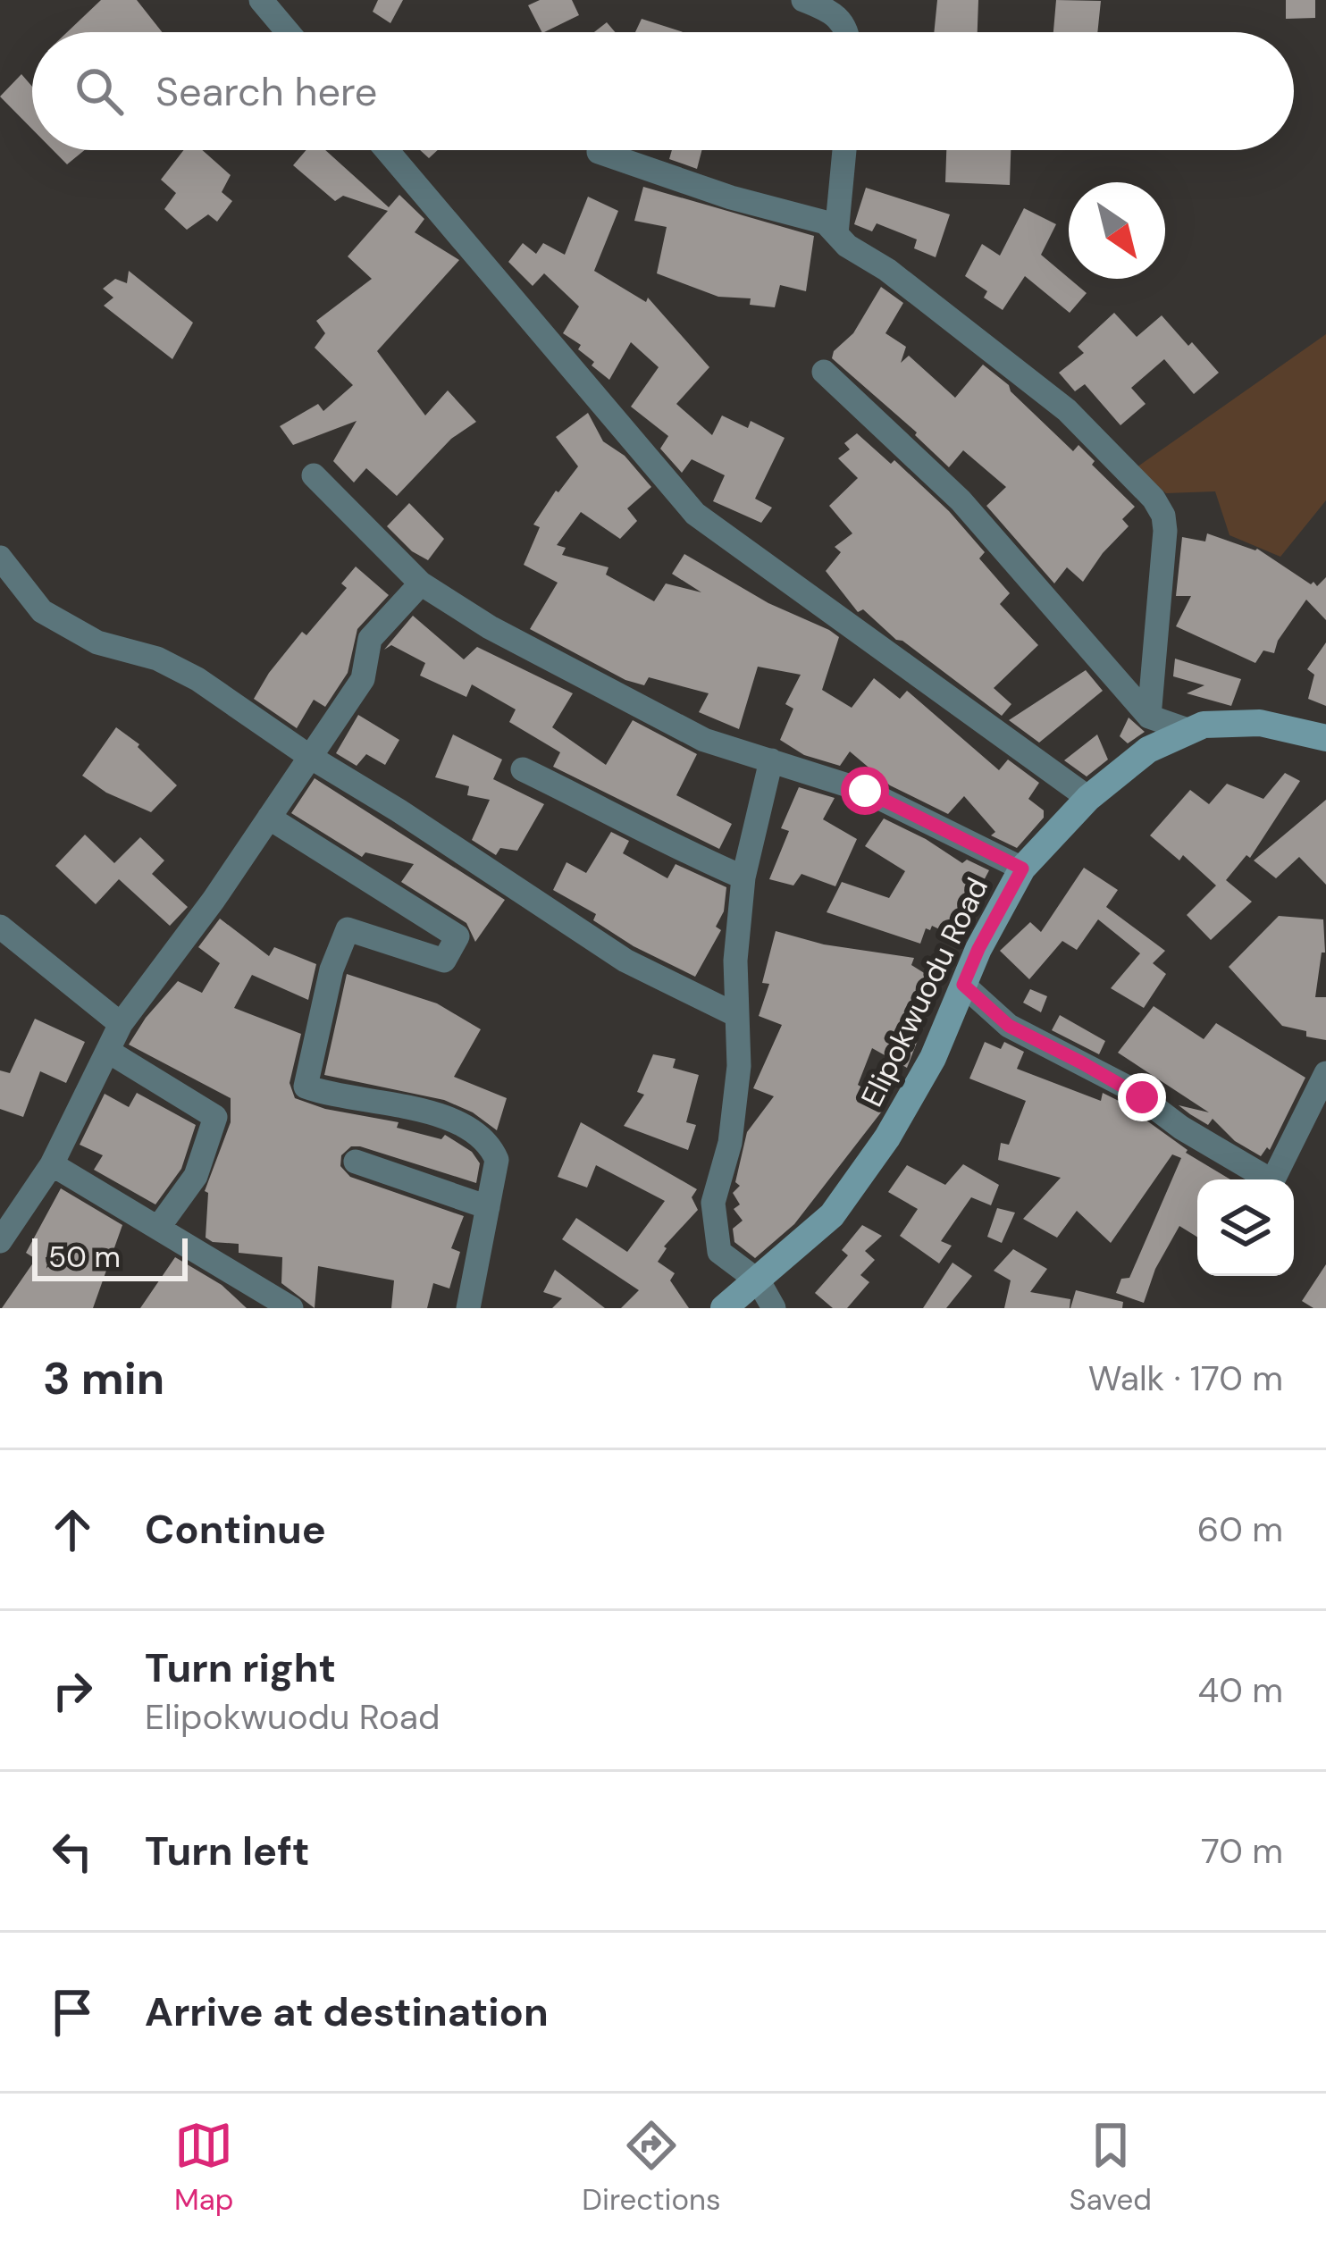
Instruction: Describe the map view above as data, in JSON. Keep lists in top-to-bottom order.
{
  "streets": {
    "street": ["Elipokwuodu Road"]
  },
  "scale_bar": "50 m",
  "north": "bottom right",
  "page": {
    "search": "Search here",
    "scale": "50 m",
    "heading": ["3 min", "Walk · 170 m"],
    "list": [
      ["Continue", "60 m"],
      ["Turn right", "Elipokwuodu Road", "40 m"],
      ["Turn left", "70 m"],
      "Arrive at destination"
    ],
    "nav": ["Map", "Directions", "Saved"]
  }
}
